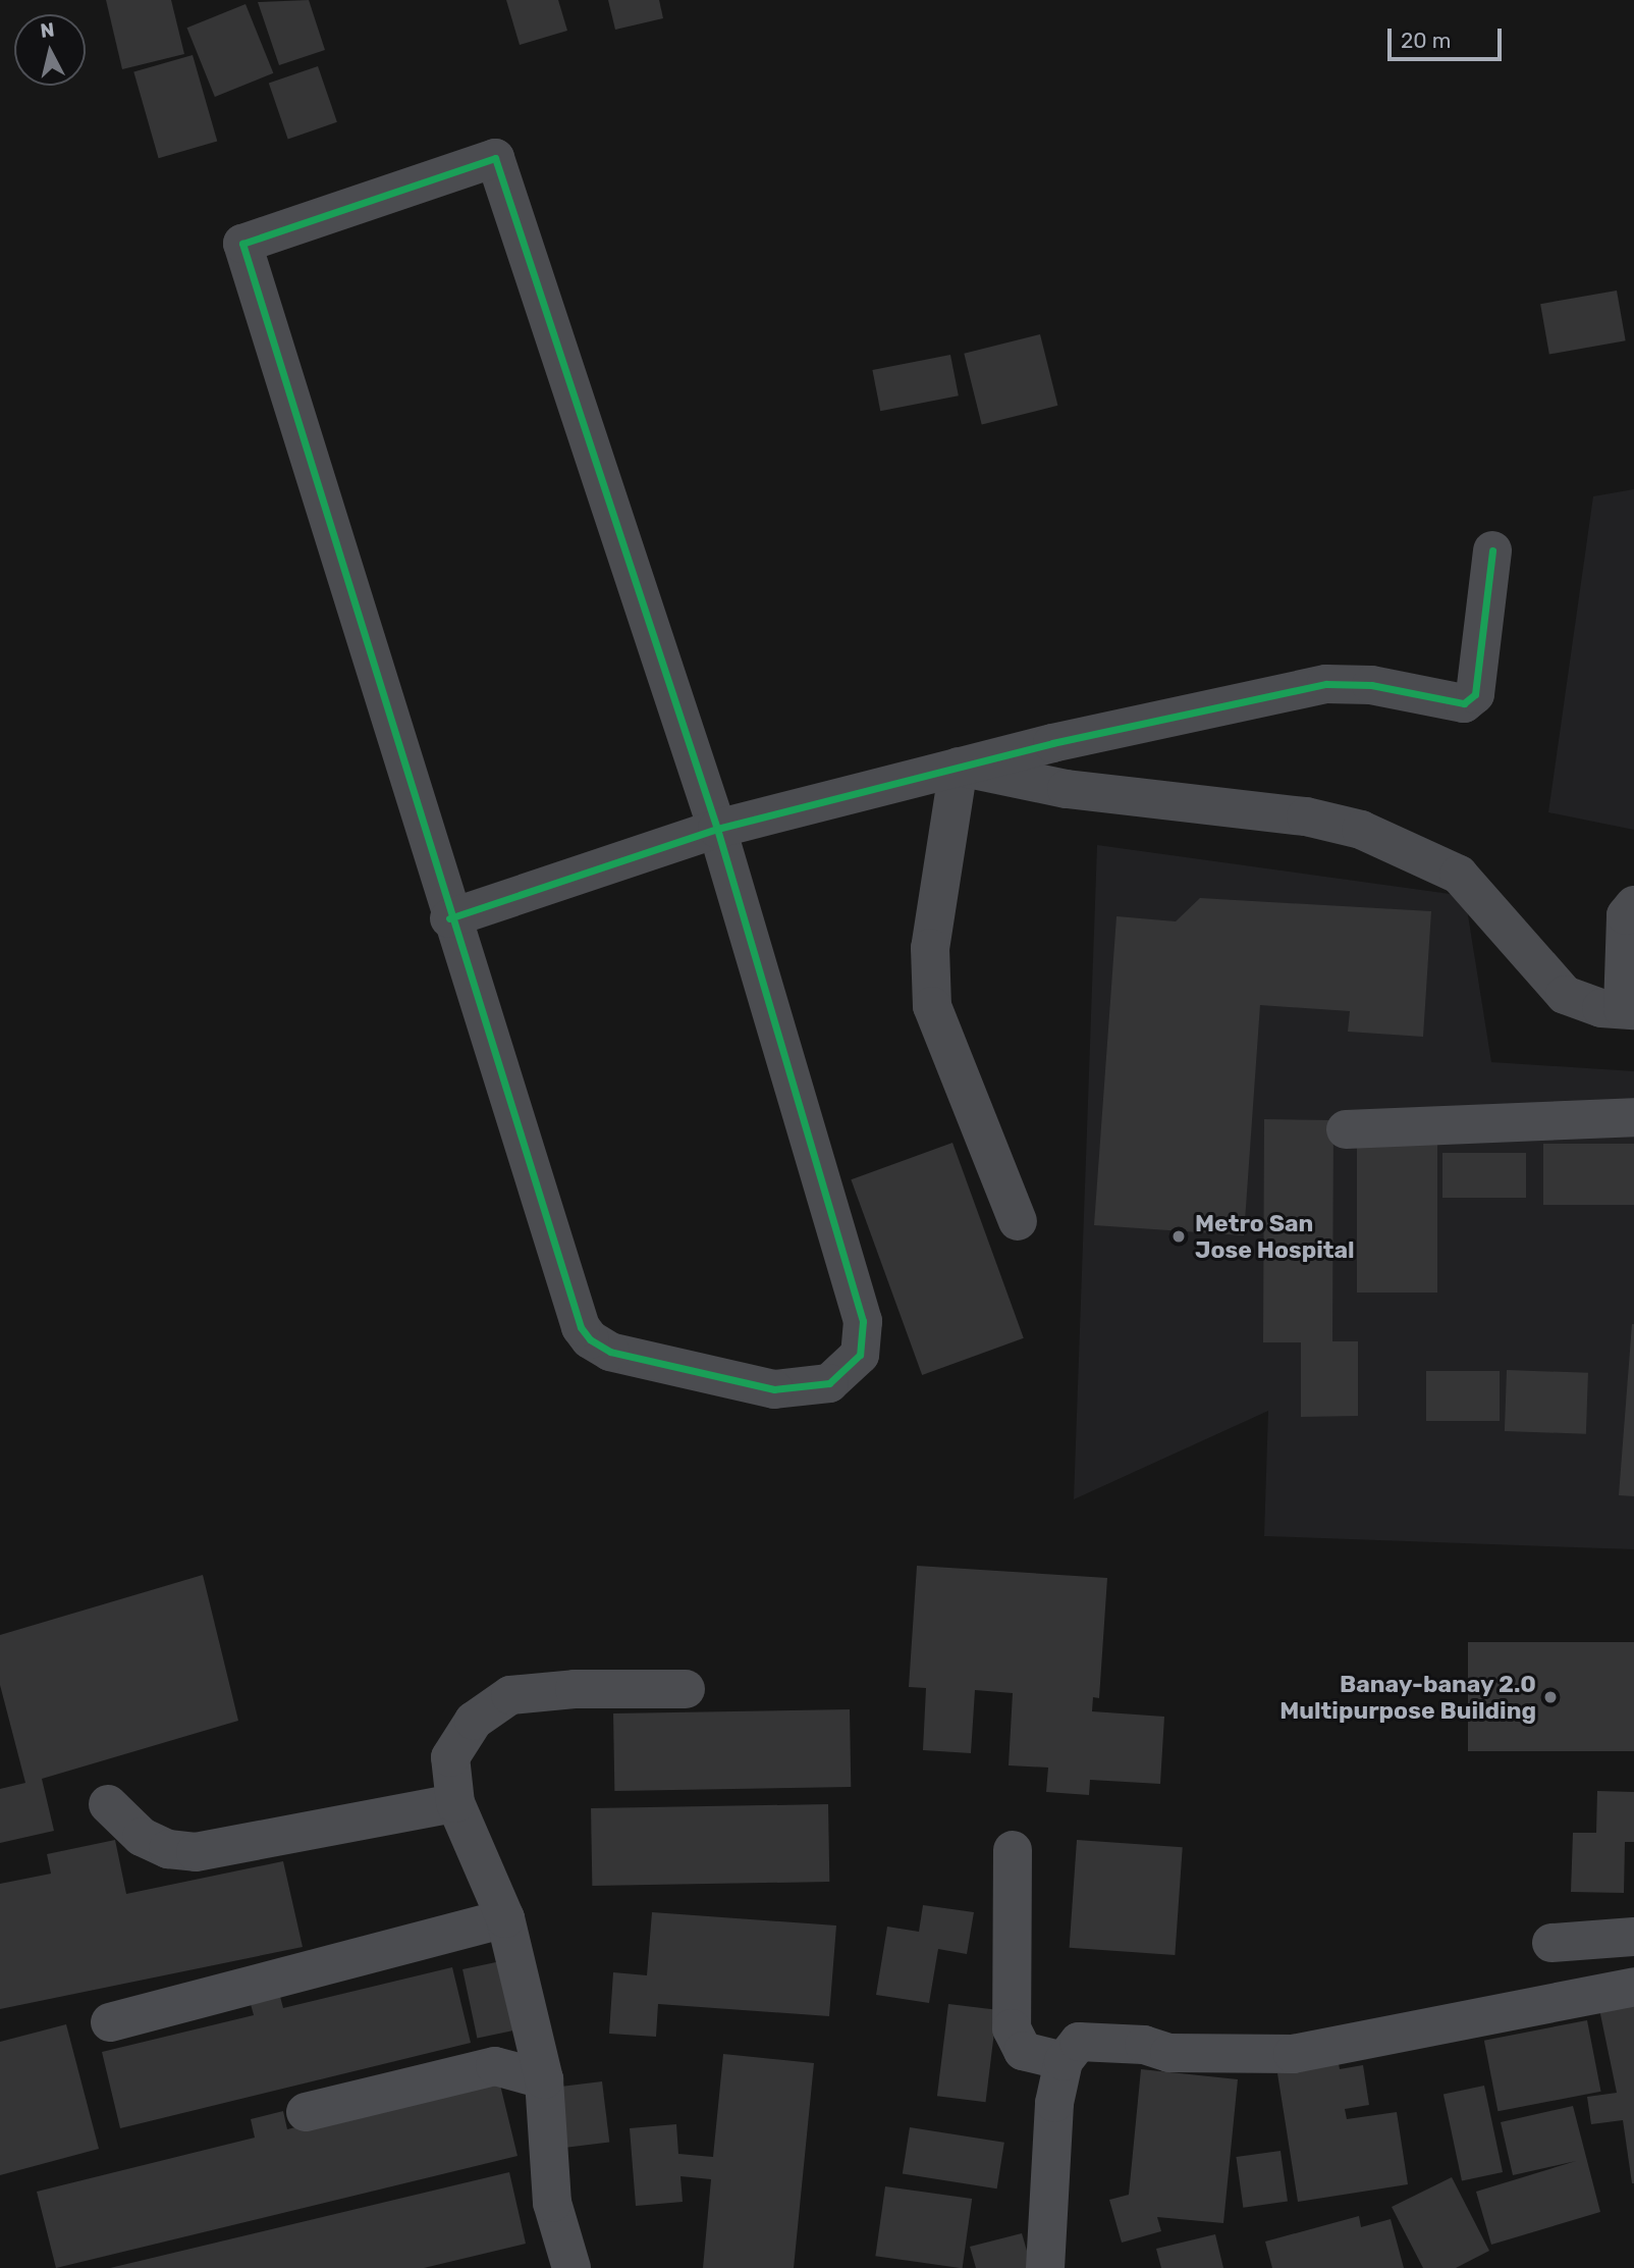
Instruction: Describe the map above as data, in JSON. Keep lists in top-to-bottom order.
{
  "places": ["Metro San Jose Hospital", "Banay-banay 2.0 Multipurpose Building"],
  "scale_bar": "20 m",
  "north": "top"
}
